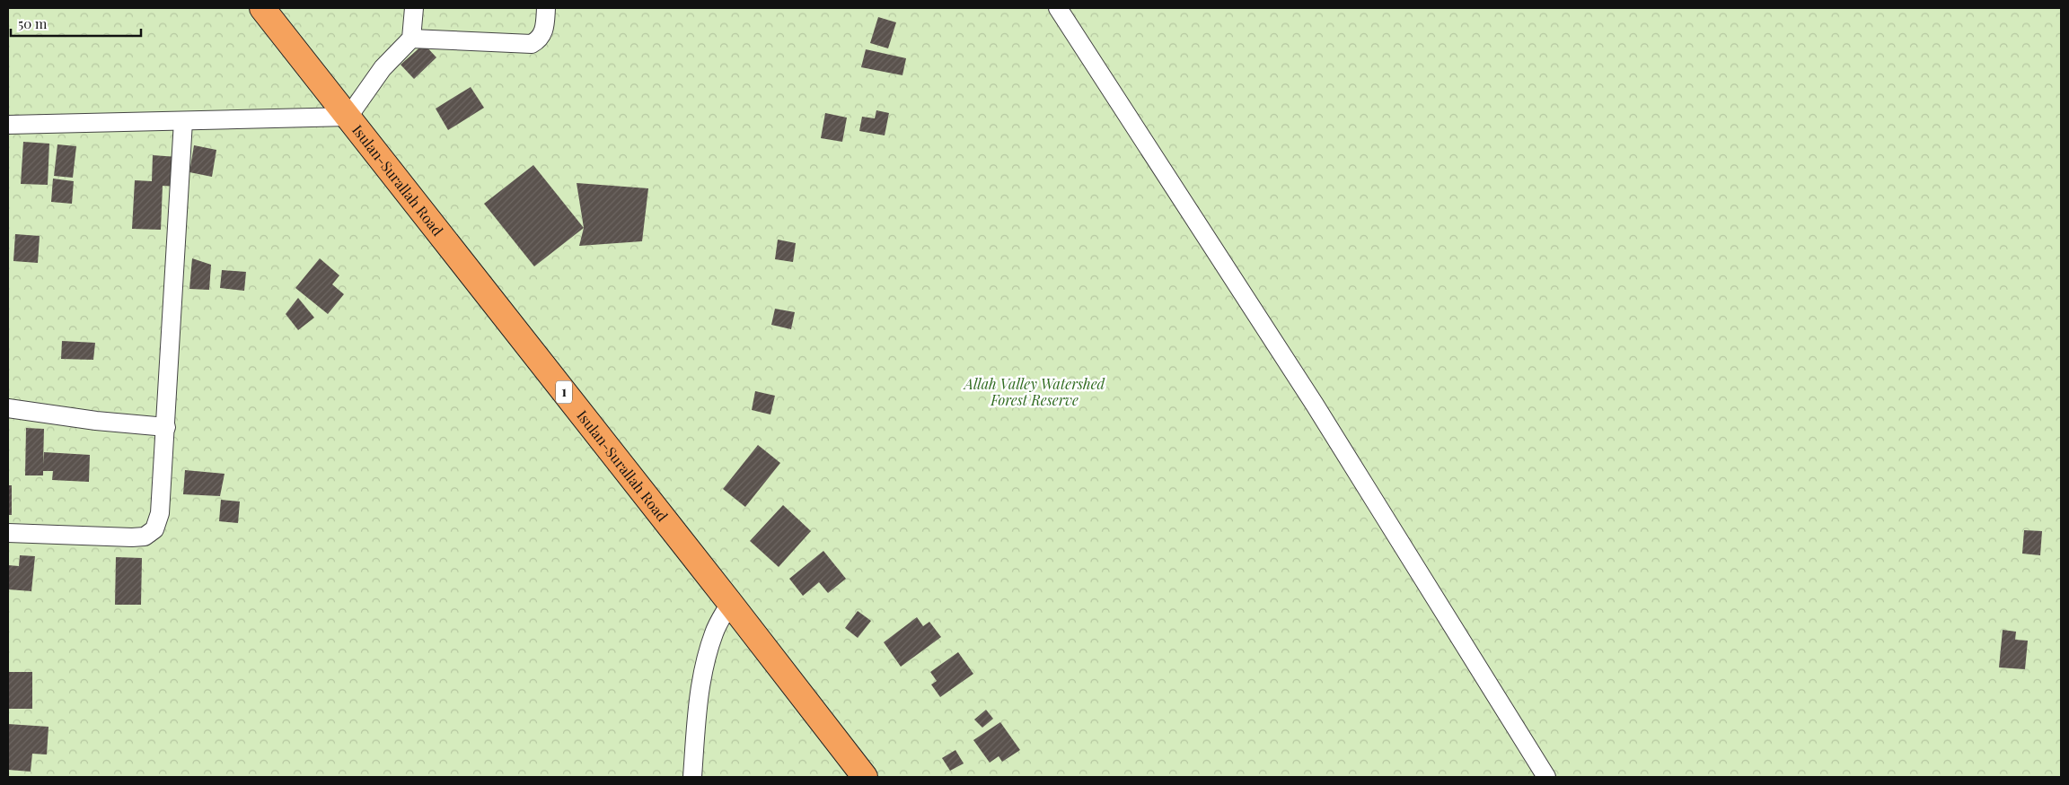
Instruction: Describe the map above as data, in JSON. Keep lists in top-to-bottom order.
{
  "streets": {
    "highway": ["Isulan-Surallah Road", "1"]
  },
  "parks": ["Allah Valley Watershed Forest Reserve"],
  "scale_bar": "50 m"
}
